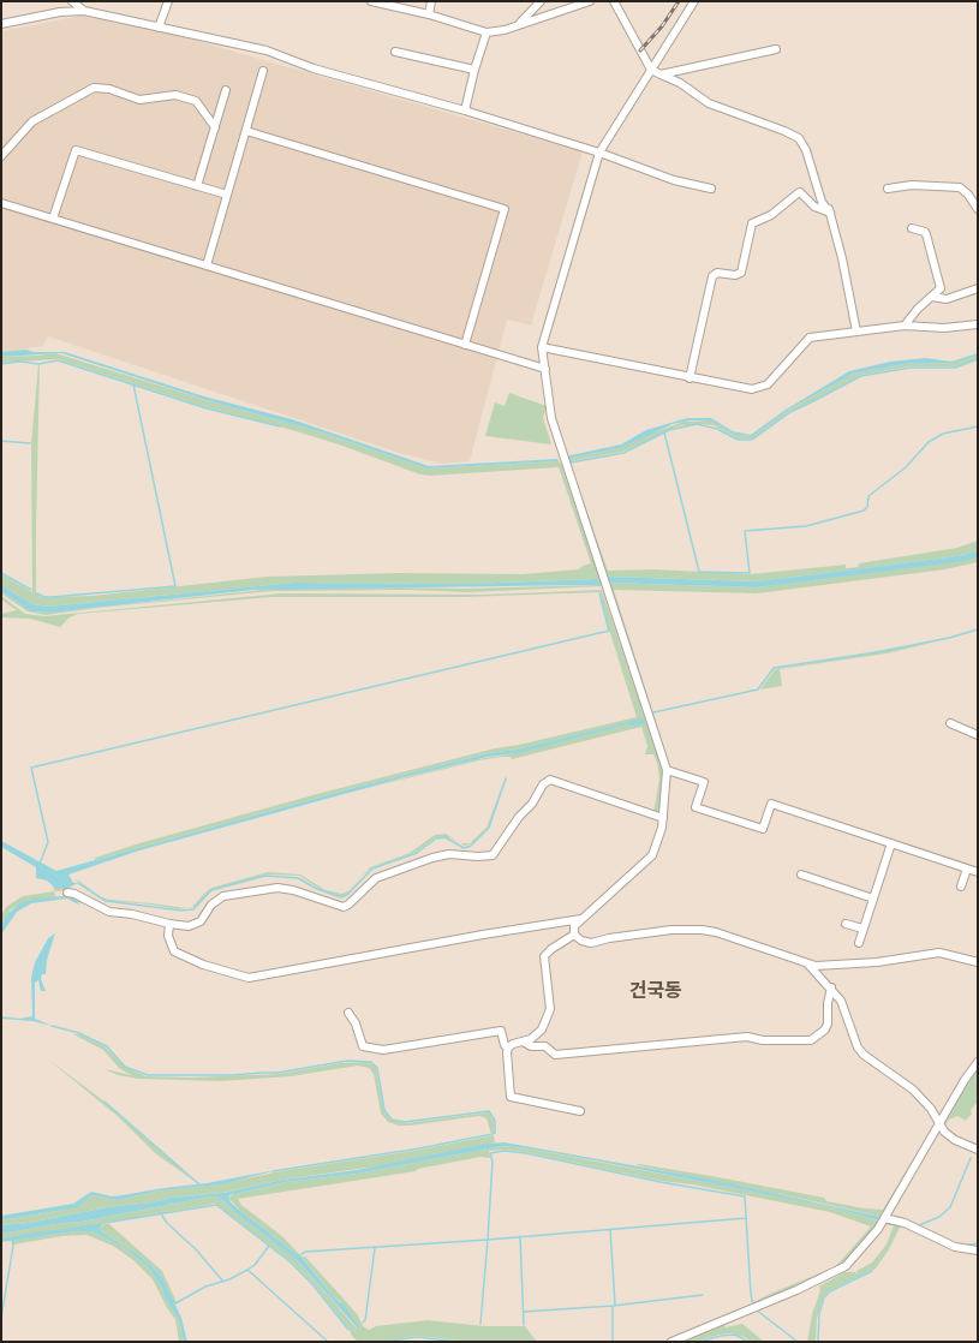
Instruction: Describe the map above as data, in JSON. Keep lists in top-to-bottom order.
{
  "districts": ["건국동"]
}
